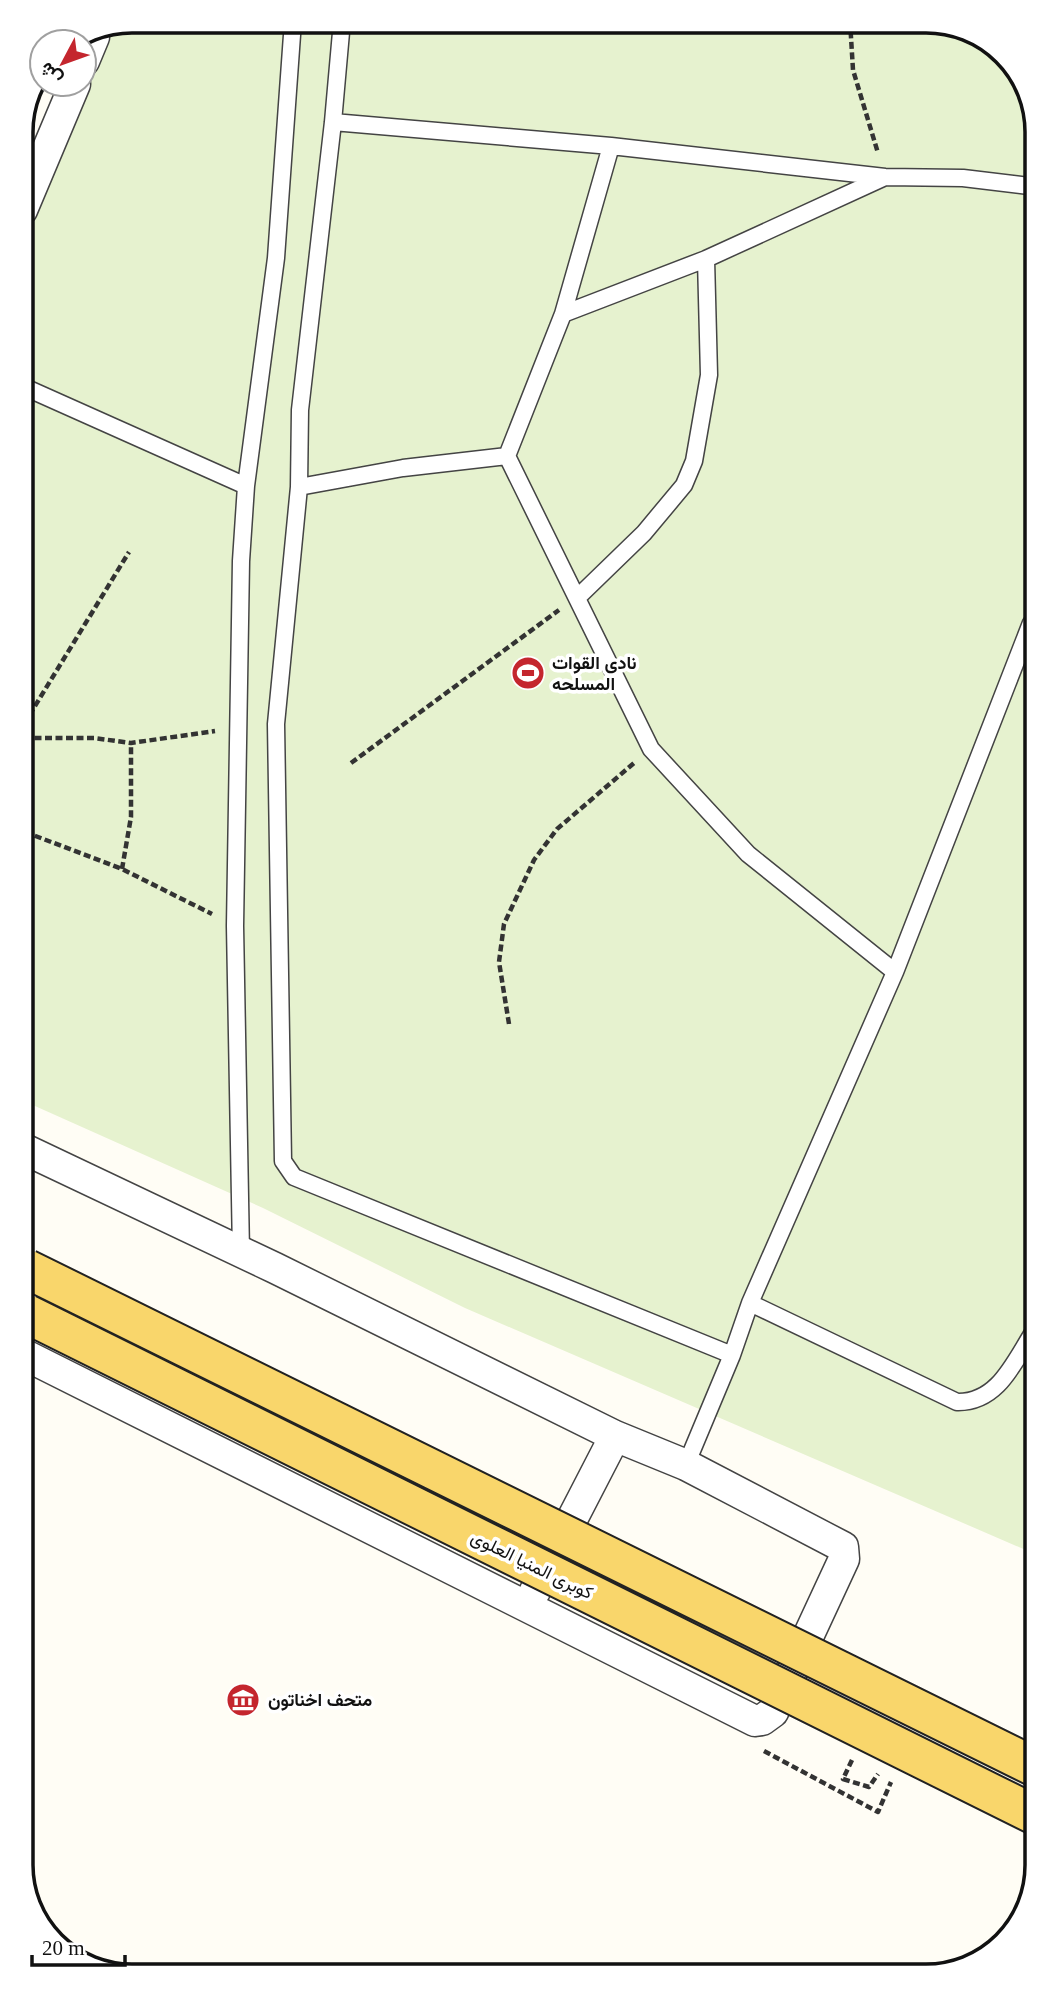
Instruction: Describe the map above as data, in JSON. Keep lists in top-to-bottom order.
{
  "streets": {
    "main road": ["كوبرى المنيا العلوى"]
  },
  "places": {
    "sports": ["نادى القوات المسلحه"],
    "museum": ["متحف اخناتون"]
  },
  "scale_bar": "20 m",
  "north": "bottom left"
}
